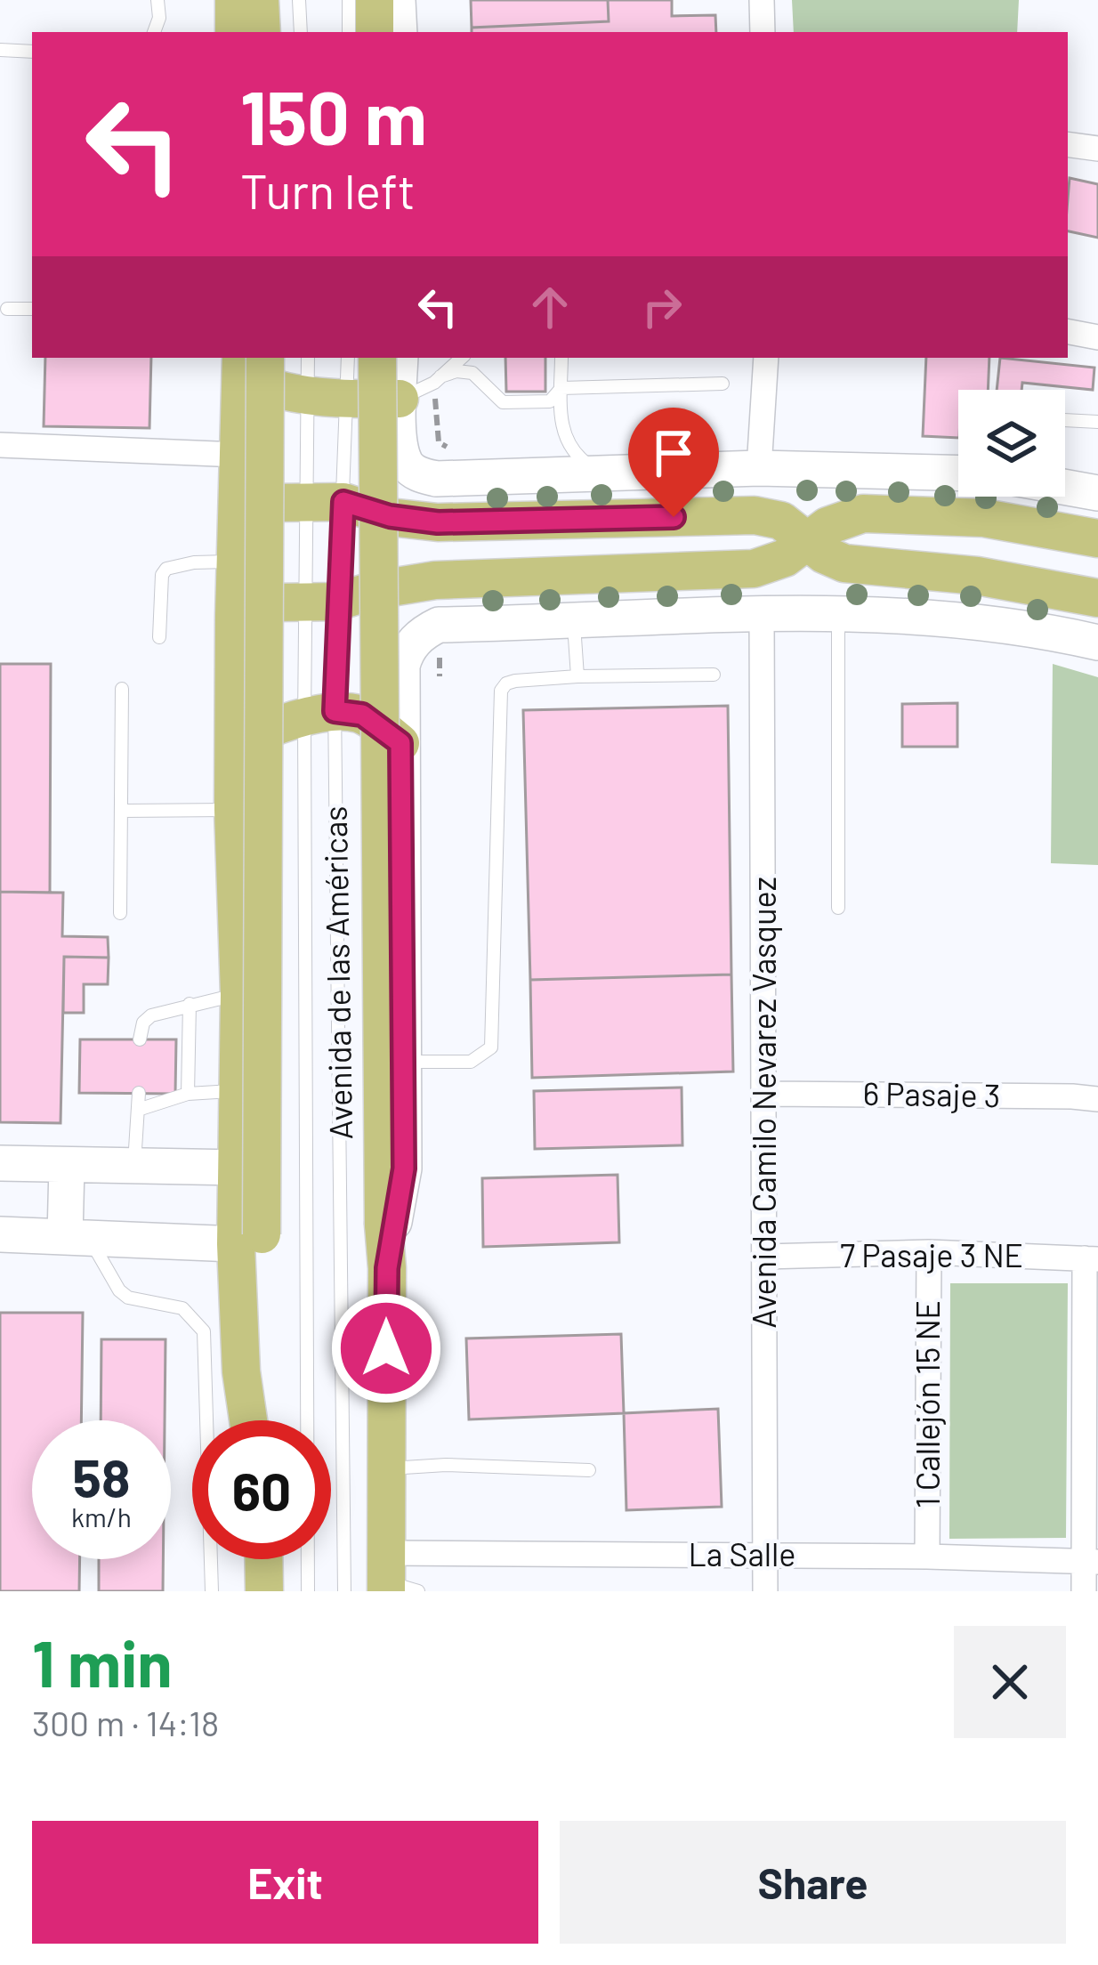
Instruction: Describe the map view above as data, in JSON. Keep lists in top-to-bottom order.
{
  "streets": {
    "main road": ["Avenida de las Américas"],
    "street": [
      "6 Pasaje 3",
      "Avenida Camilo Nevarez Vasquez",
      "7 Pasaje 3 NE",
      "1 Callejón 15 NE",
      "La Salle"
    ]
  },
  "crossings": [
    ["Avenida de las Américas", "La Salle"],
    ["6 Pasaje 3", "Avenida Camilo Nevarez Vasquez"],
    ["Avenida Camilo Nevarez Vasquez", "7 Pasaje 3 NE"],
    ["Avenida Camilo Nevarez Vasquez", "La Salle"],
    ["7 Pasaje 3 NE", "1 Callejón 15 NE"],
    ["1 Callejón 15 NE", "La Salle"]
  ],
  "page": {
    "turn": ["150 m", "Turn left"],
    "speed": "58 km/h",
    "limit": "60",
    "heading": ["1 min", "300 m · 14:18"],
    "buttons": ["Exit", "Share"]
  }
}
